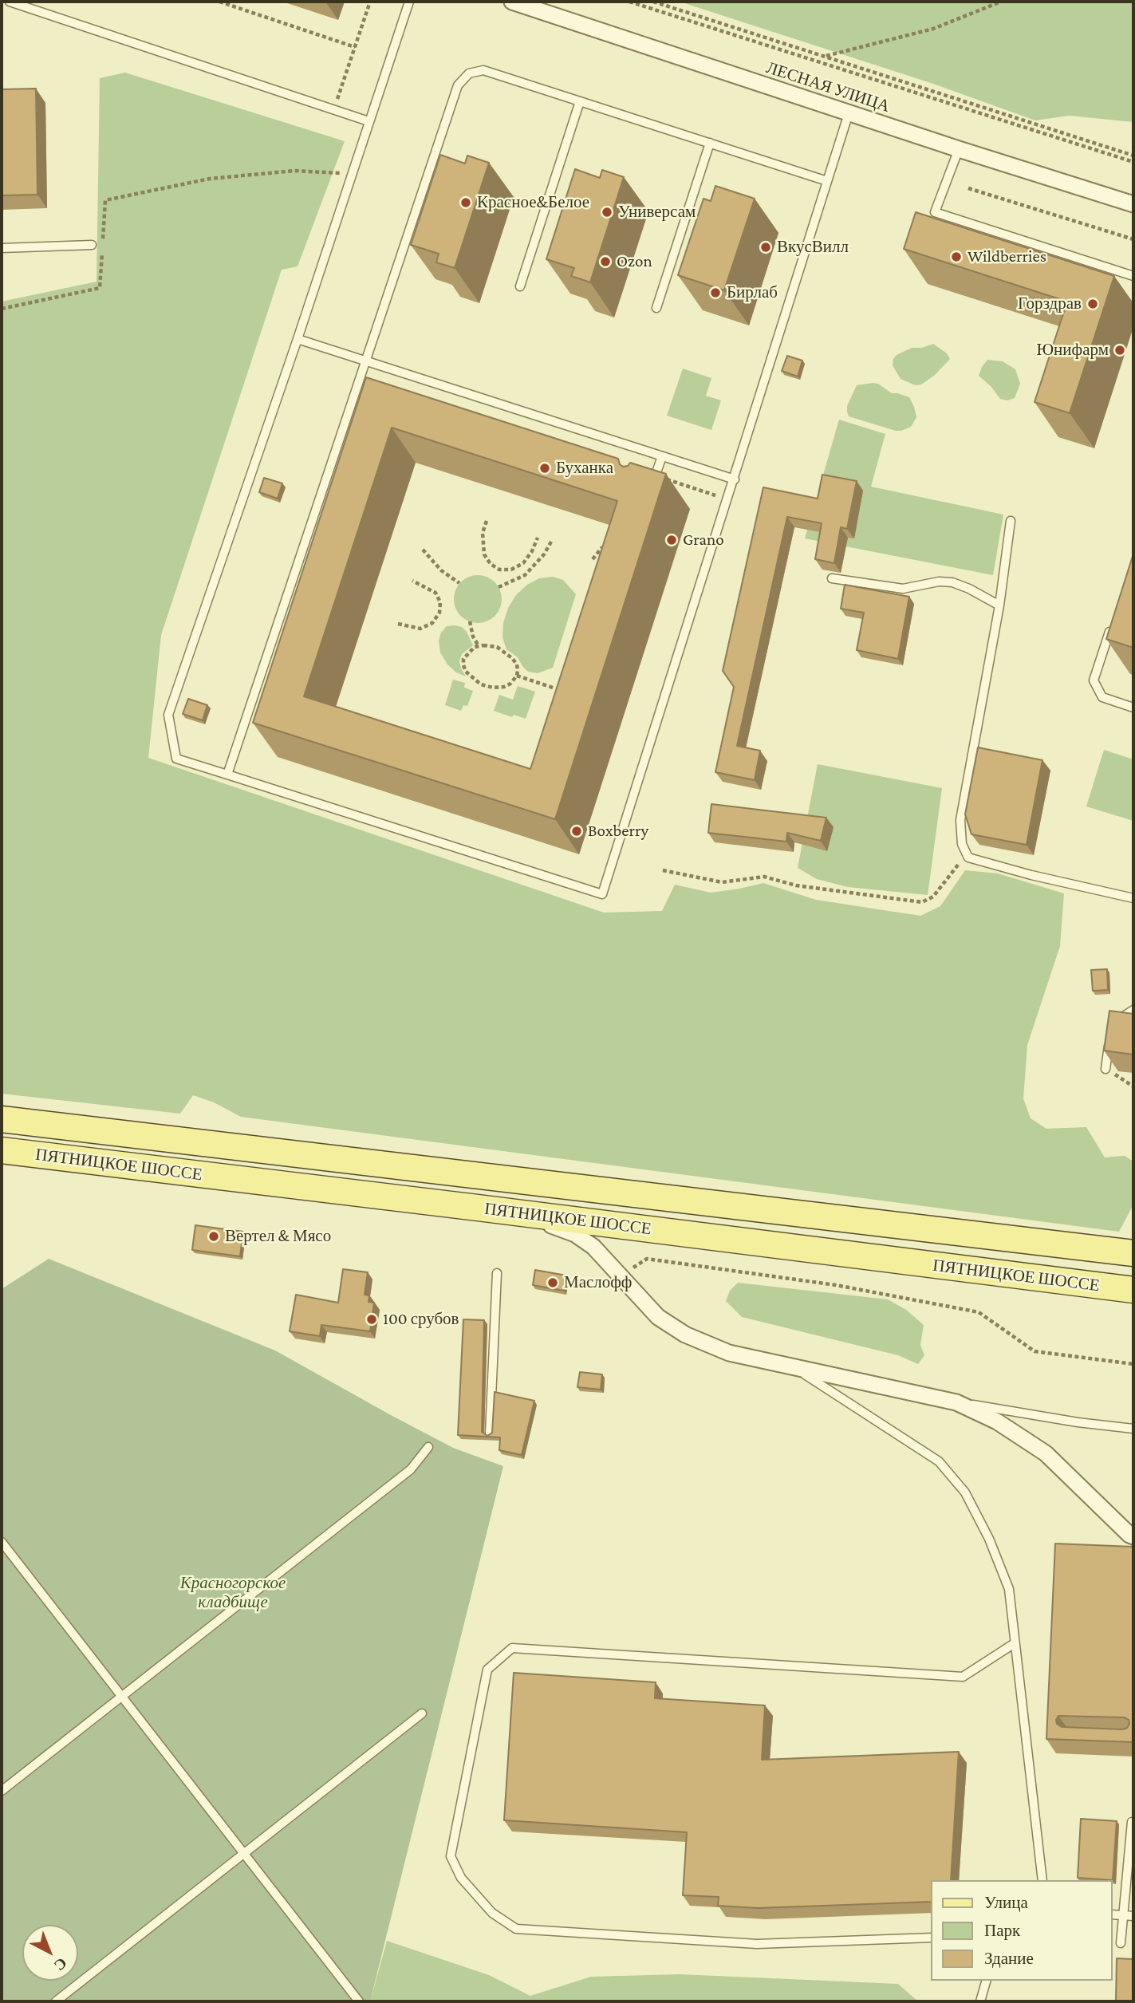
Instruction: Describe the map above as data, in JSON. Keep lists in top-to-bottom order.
{
  "streets": {
    "main road": ["ПЯТНИЦКОЕ ШОССЕ"],
    "street": ["ЛЕСНАЯ УЛИЦА"]
  },
  "parks": ["Красногорское кладбище"],
  "places": [
    "Красное&Белое",
    "Универсам",
    "ВкусВилл",
    "Wildberries",
    "Ozon",
    "Бирлаб",
    "Горздрав",
    "Юнифарм",
    "Буханка",
    "Grano",
    "Boxberry",
    "Вертел & Мясо",
    "Маслофф",
    "100 срубов"
  ],
  "legend": ["Улица", "Парк", "Здание"],
  "north": "bottom right"
}
